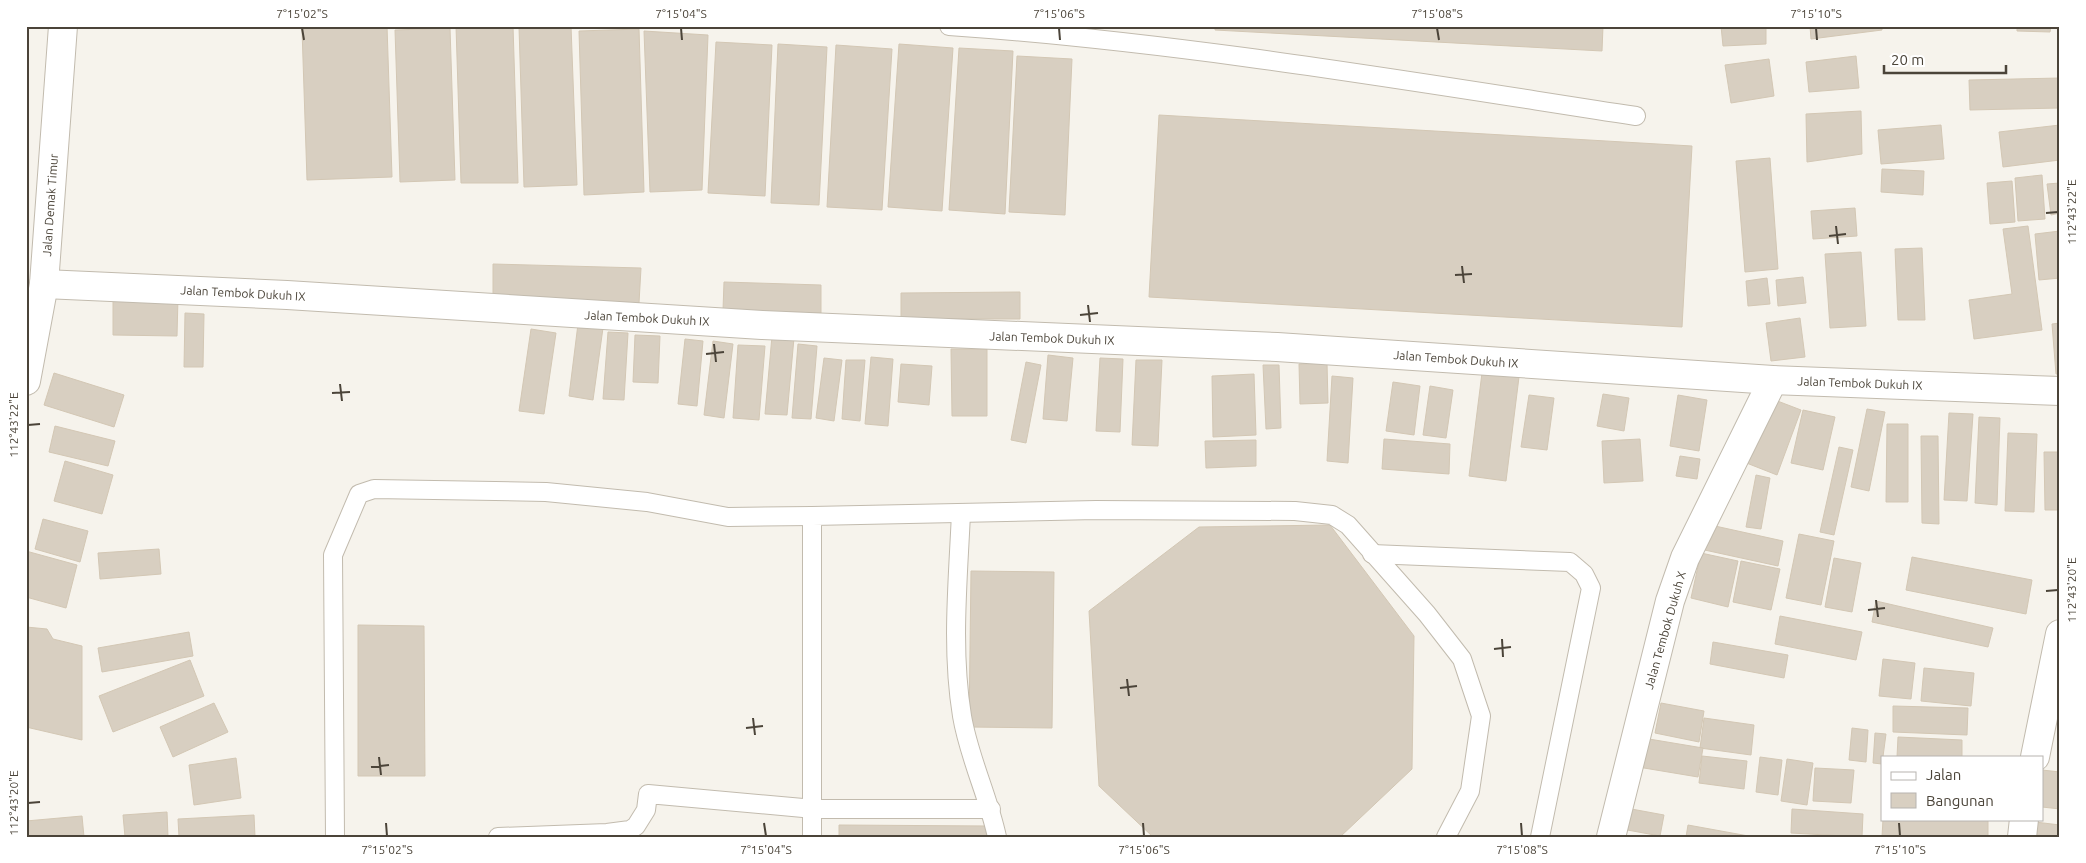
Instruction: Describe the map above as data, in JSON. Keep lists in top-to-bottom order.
{
  "streets": {
    "street": ["Jalan Demak Timur", "Jalan Tembok Dukuh IX", "Jalan Tembok Dukuh X"]
  },
  "crossings": [
    ["Jalan Demak Timur", "Jalan Tembok Dukuh IX"],
    ["Jalan Tembok Dukuh IX", "Jalan Tembok Dukuh X"]
  ],
  "legend": ["Jalan", "Bangunan"],
  "scale_bar": "20 m",
  "coordinates": [
    "7°15'02\"S",
    "7°15'04\"S",
    "7°15'06\"S",
    "7°15'08\"S",
    "7°15'10\"S",
    "112°43'22\"E",
    "112°43'20\"E"
  ]
}
